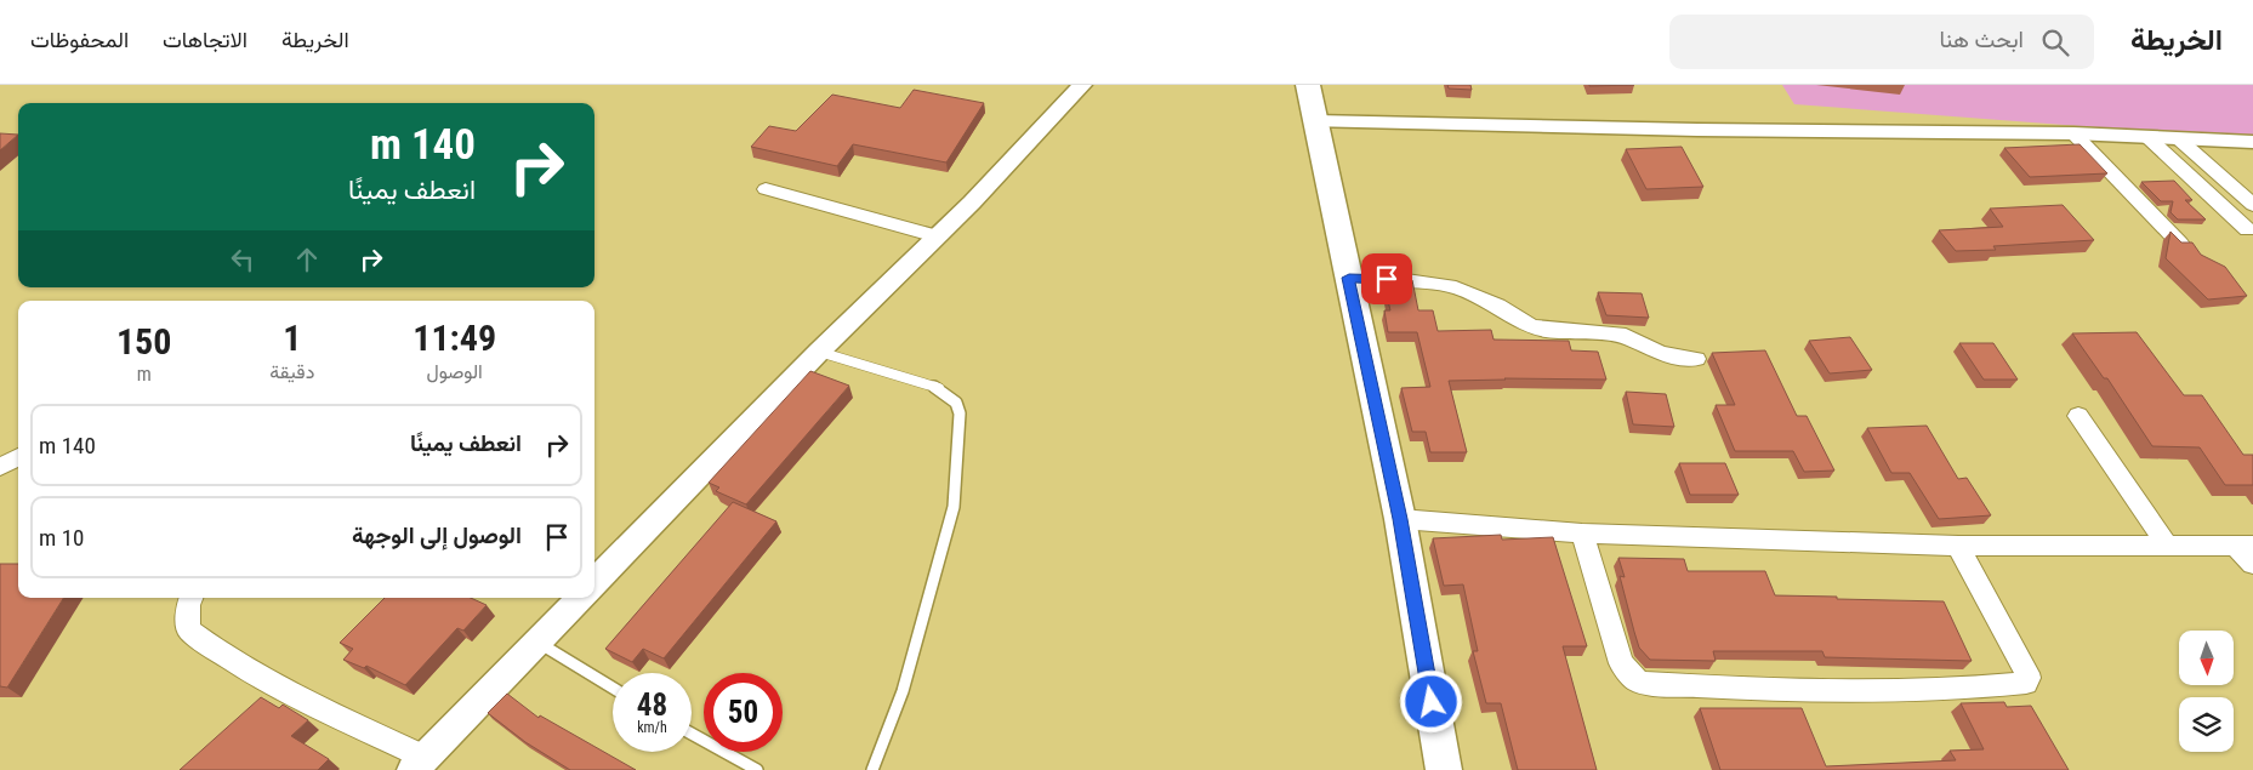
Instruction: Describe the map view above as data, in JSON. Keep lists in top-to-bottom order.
{
  "north": "bottom",
  "page": {
    "header": "الخريطة",
    "search": "ابحث هنا",
    "nav": ["الخريطة", "الاتجاهات", "المحفوظات"],
    "turn": ["140 m", "انعطف يمينًا"],
    "eta": [
      "11:49",
      "الوصول",
      "1",
      "دقيقة",
      "150",
      "m"
    ],
    "list": [
      {
        "name": "انعطف يمينًا",
        "value": "140 m"
      },
      {
        "name": "الوصول إلى الوجهة",
        "value": "10 m"
      }
    ],
    "speed": "48 km/h",
    "limit": "50"
  }
}
